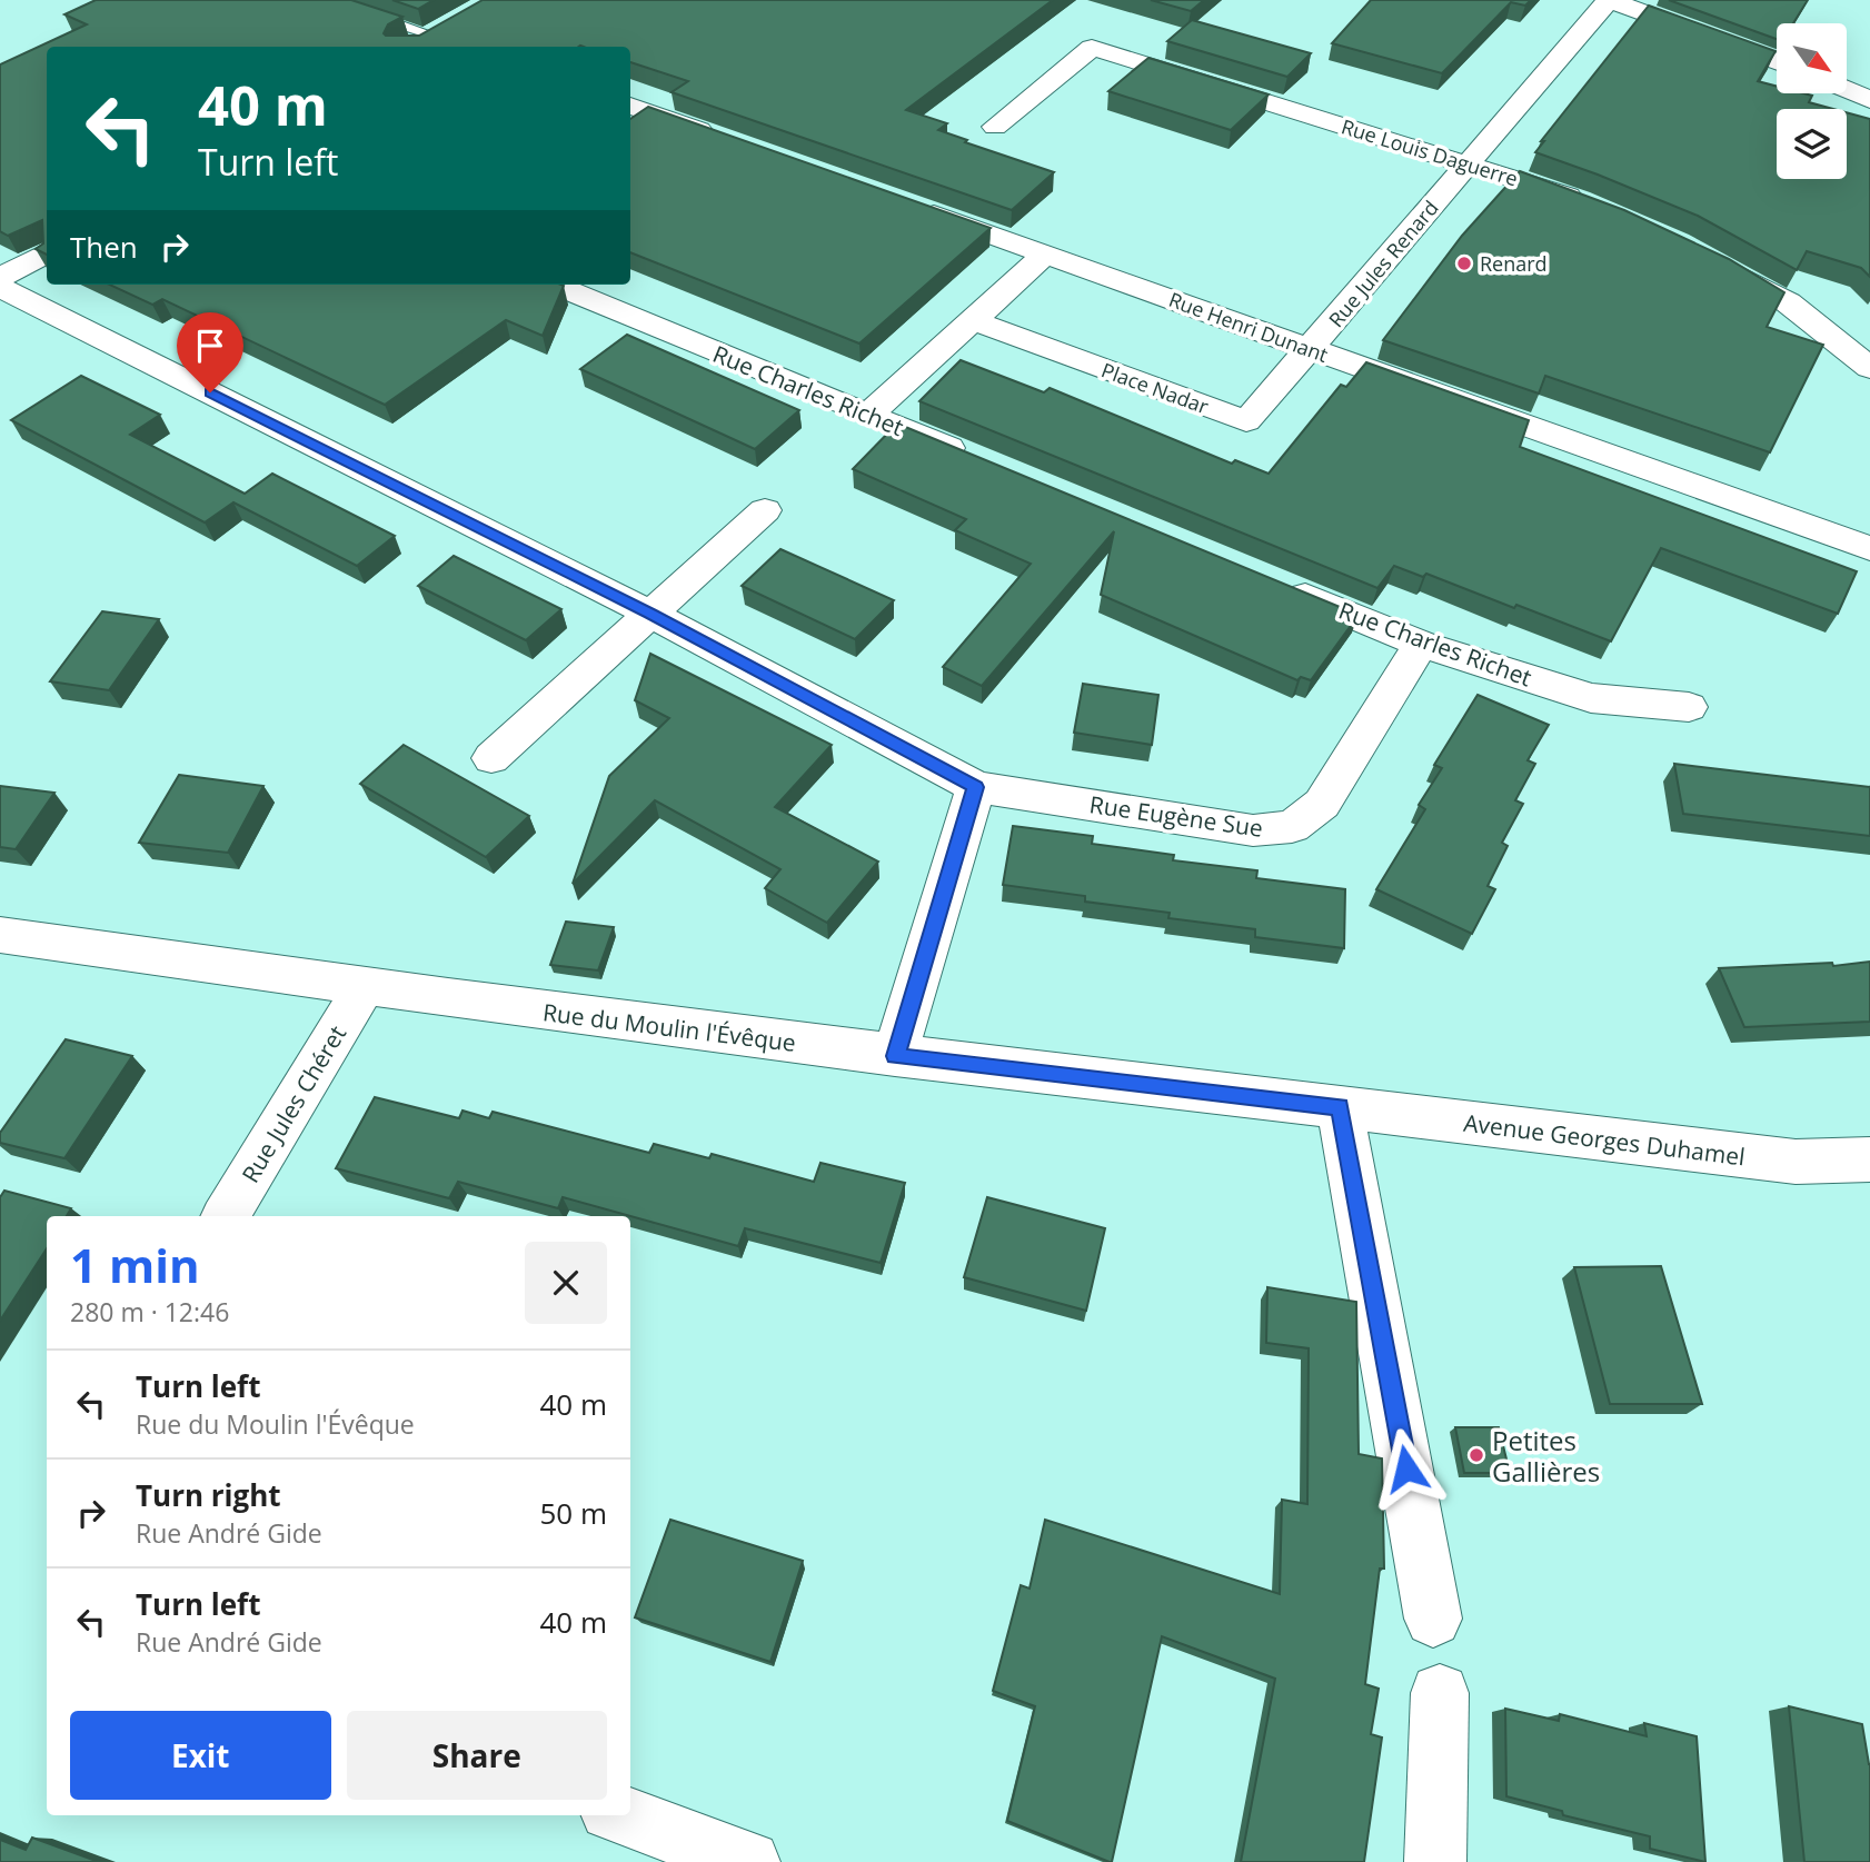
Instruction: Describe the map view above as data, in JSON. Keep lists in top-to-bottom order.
{
  "streets": {
    "street": [
      "Rue Louis Daguerre",
      "Rue Jules Renard",
      "Rue Henri Dunant",
      "Place Nadar",
      "Rue Charles Richet",
      "Rue Eugène Sue",
      "Rue du Moulin l'Évêque",
      "Rue Jules Chéret",
      "Avenue Georges Duhamel"
    ]
  },
  "crossings": [
    ["Rue Louis Daguerre", "Rue Jules Renard"],
    ["Rue Jules Renard", "Rue Henri Dunant"],
    ["Rue Jules Renard", "Place Nadar"],
    ["Rue Henri Dunant", "Place Nadar"],
    ["Rue Charles Richet", "Rue Eugène Sue"],
    ["Rue du Moulin l'Évêque", "Rue Jules Chéret"],
    ["Rue du Moulin l'Évêque", "Avenue Georges Duhamel"]
  ],
  "places": ["Renard", "Petites Gallières"],
  "north": "bottom right",
  "page": {
    "turn": ["40 m", "Turn left"],
    "then": "Then",
    "heading": ["1 min", "280 m · 12:46"],
    "list": [
      {
        "name": "Turn left",
        "note": "Rue du Moulin l'Évêque",
        "value": "40 m"
      },
      {
        "name": "Turn right",
        "note": "Rue André Gide",
        "value": "50 m"
      },
      {
        "name": "Turn left",
        "note": "Rue André Gide",
        "value": "40 m"
      }
    ],
    "buttons": ["Exit", "Share"]
  }
}
